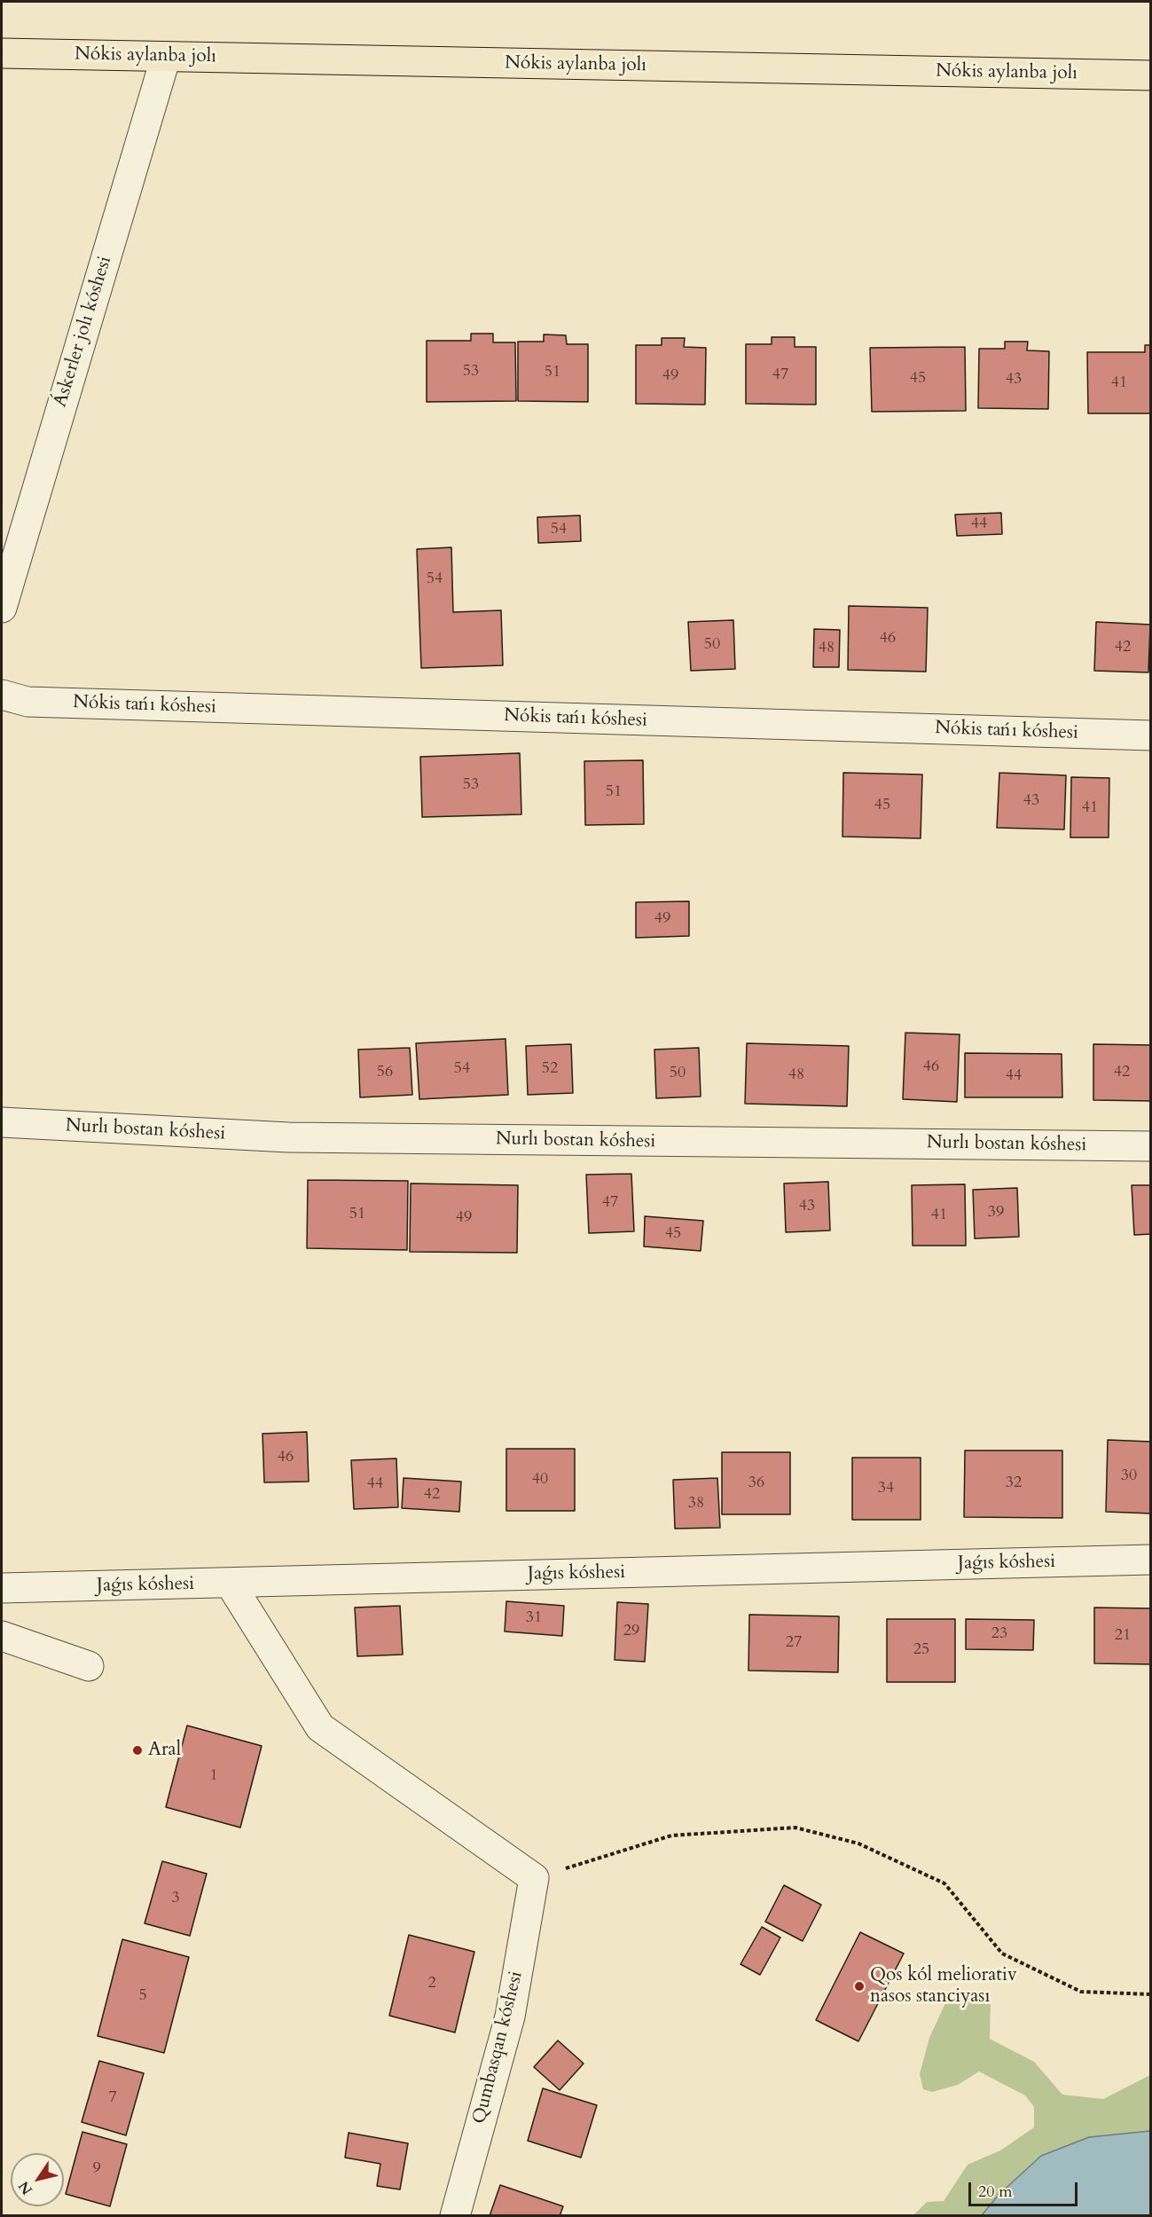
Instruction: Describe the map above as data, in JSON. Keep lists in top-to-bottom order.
{
  "streets": {
    "main road": ["Nókis aylanba jolı"],
    "street": [
      "Áskerler jolı kóshesi",
      "Nókis tańı kóshesi",
      "Nurlı bostan kóshesi",
      "Jaǵıs kóshesi",
      "Qumbasqan kóshesi"
    ]
  },
  "crossings": [
    ["Nókis aylanba jolı", "Áskerler jolı kóshesi"]
  ],
  "places": ["Aral", "Qos kól meliorativ nasos stanciyası"],
  "house_numbers": [
    "53",
    "51",
    "47",
    "49",
    "45",
    "43",
    "41",
    "44",
    "54",
    "54",
    "46",
    "50",
    "42",
    "48",
    "53",
    "51",
    "43",
    "45",
    "41",
    "49",
    "46",
    "54",
    "52",
    "56",
    "42",
    "50",
    "48",
    "44",
    "47",
    "43",
    "39",
    "51",
    "41",
    "49",
    "45",
    "46",
    "30",
    "40",
    "36",
    "32",
    "44",
    "34",
    "42",
    "38",
    "31",
    "29",
    "23",
    "21",
    "27",
    "25",
    "1",
    "3",
    "2",
    "5",
    "7",
    "9"
  ],
  "scale_bar": "20 m",
  "north": "bottom left"
}
